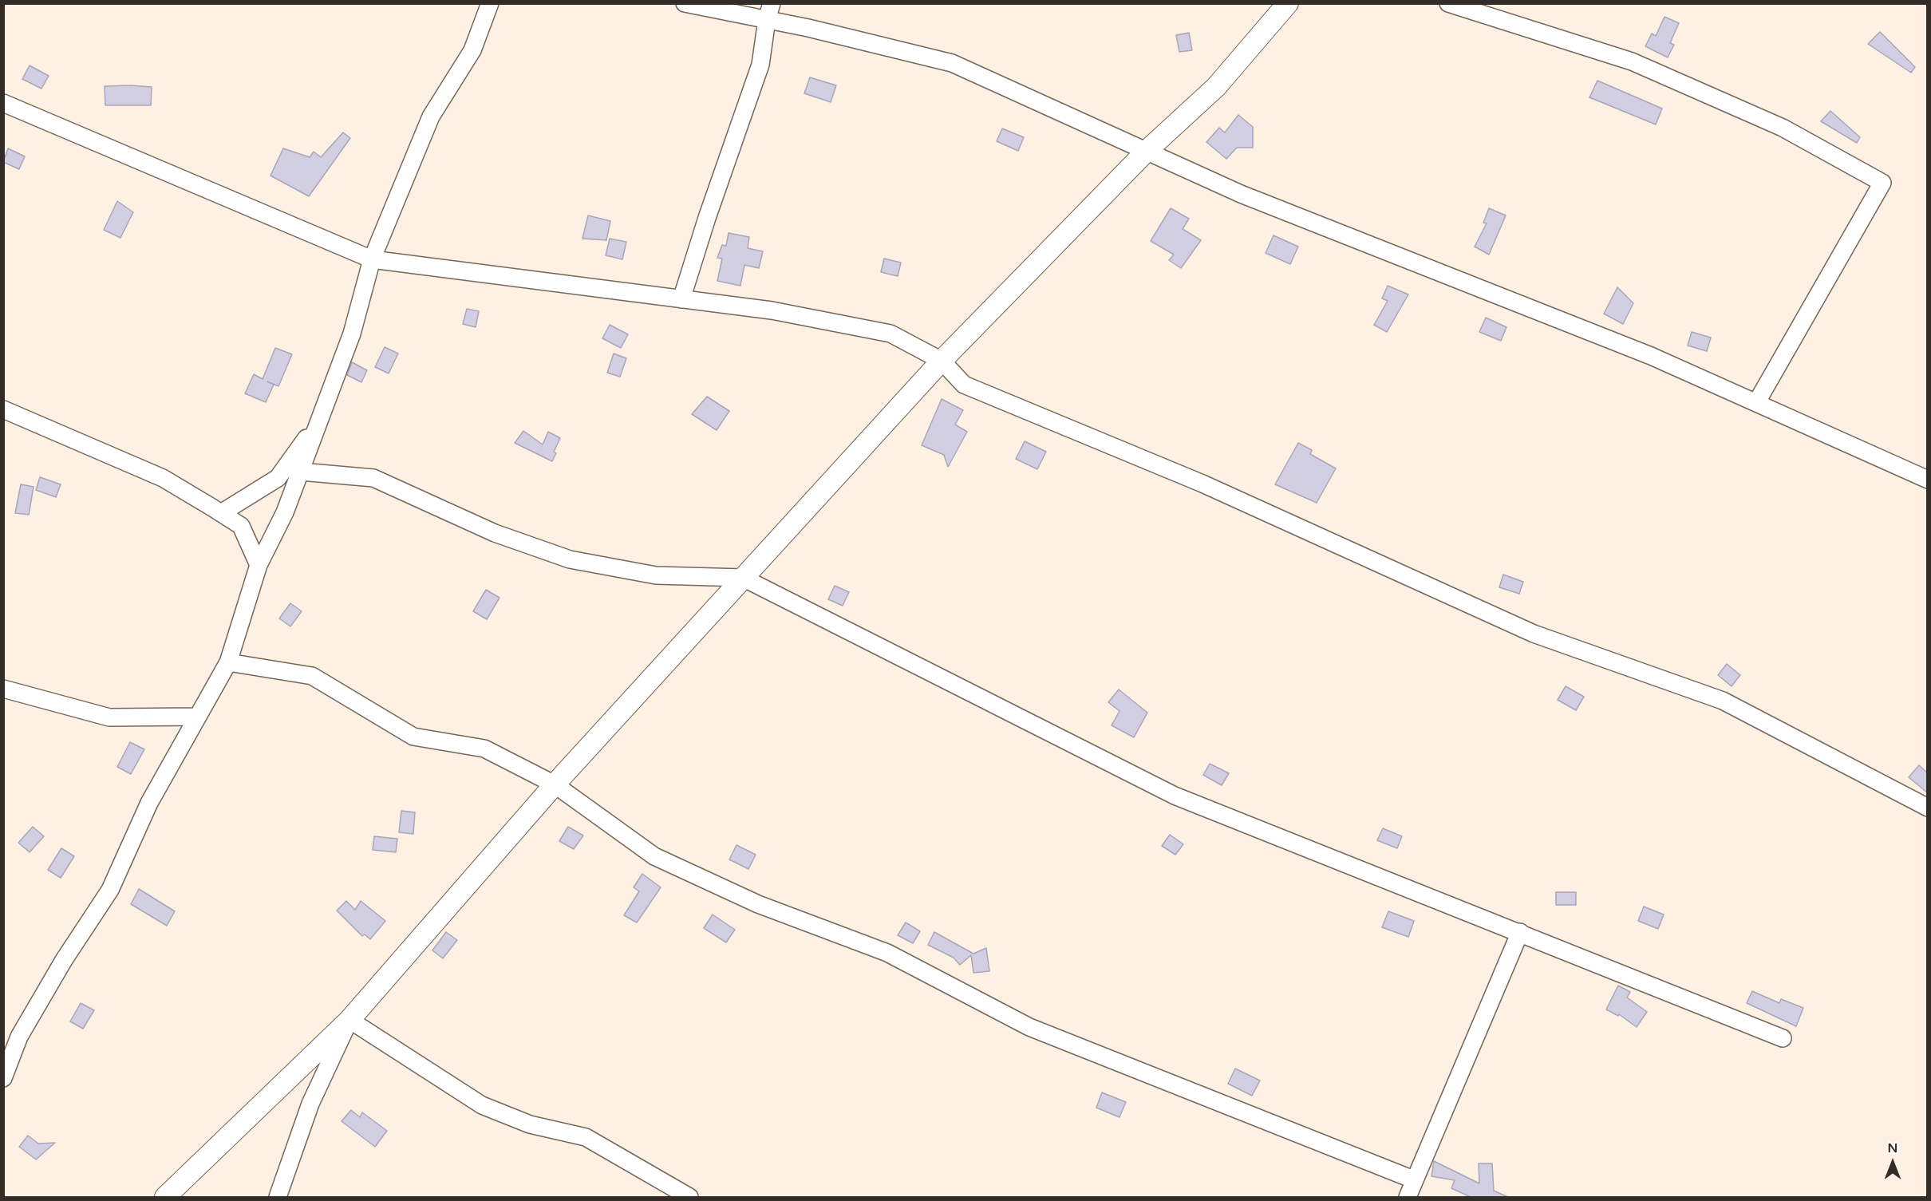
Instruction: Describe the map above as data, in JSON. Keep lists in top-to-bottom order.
{
  "north": "top"
}
